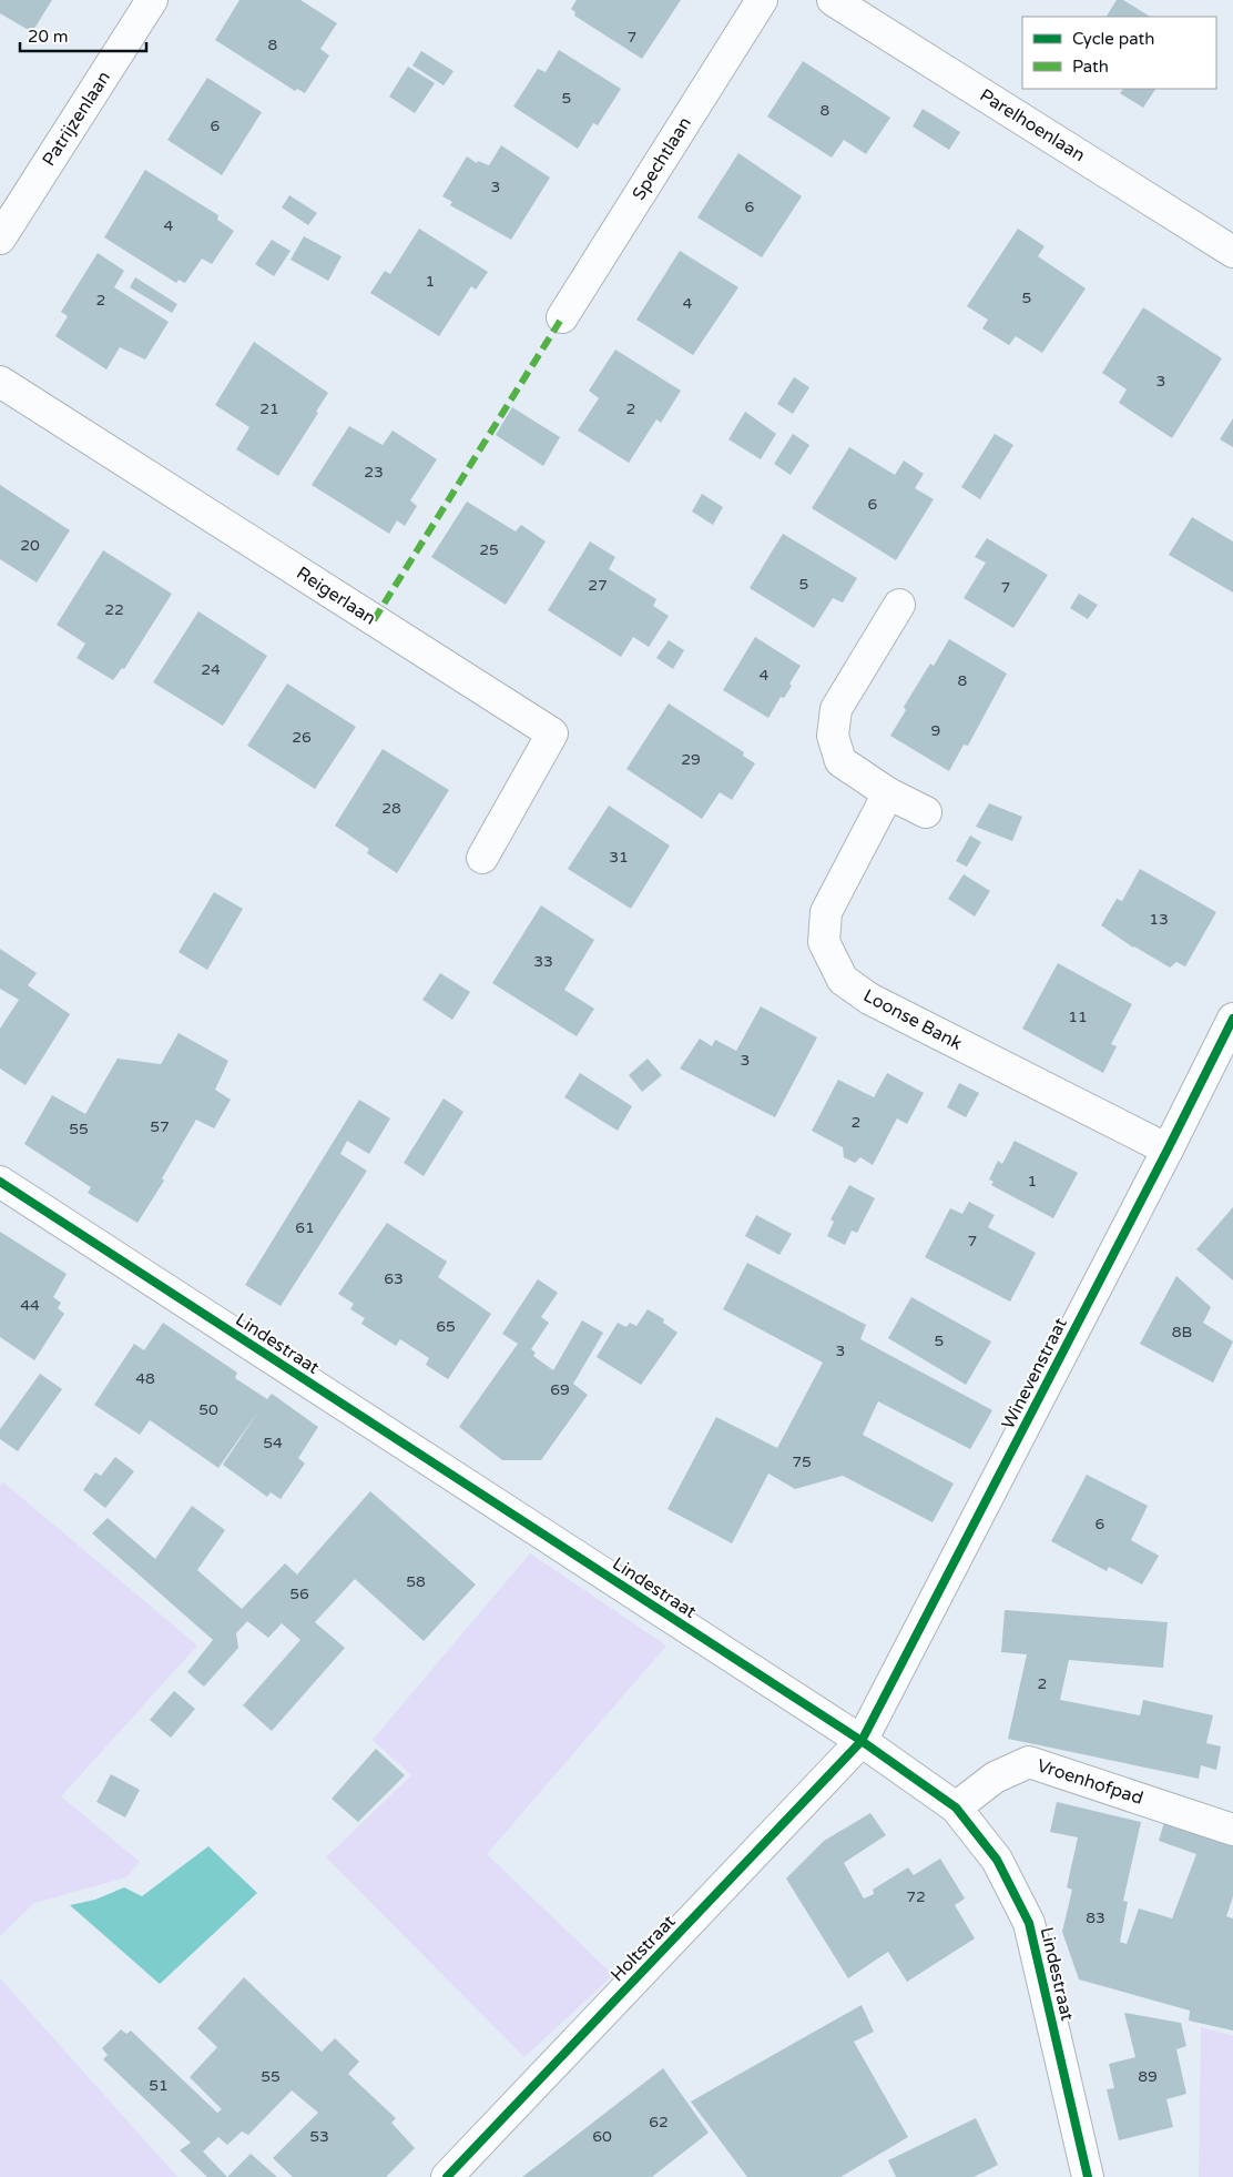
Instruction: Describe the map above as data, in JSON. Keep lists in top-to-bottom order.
{
  "streets": {
    "street": [
      "Patrijzenlaan",
      "Parelhoenlaan",
      "Spechtlaan",
      "Reigerlaan",
      "Loonse Bank",
      "Lindestraat",
      "Winevenstraat",
      "Vroenhofpad",
      "Holtstraat"
    ]
  },
  "crossings": [
    ["Loonse Bank", "Winevenstraat"],
    ["Lindestraat", "Winevenstraat"],
    ["Lindestraat", "Vroenhofpad"],
    ["Lindestraat", "Holtstraat"],
    ["Winevenstraat", "Holtstraat"]
  ],
  "house_numbers": [
    "7",
    "8",
    "5",
    "8",
    "6",
    "3",
    "6",
    "4",
    "1",
    "5",
    "2",
    "4",
    "3",
    "21",
    "2",
    "23",
    "6",
    "20",
    "25",
    "5",
    "27",
    "7",
    "22",
    "24",
    "4",
    "8",
    "9",
    "26",
    "29",
    "28",
    "31",
    "13",
    "33",
    "11",
    "3",
    "2",
    "57",
    "55",
    "1",
    "61",
    "7",
    "63",
    "44",
    "65",
    "8B",
    "5",
    "3",
    "48",
    "69",
    "50",
    "54",
    "75",
    "6",
    "58",
    "56",
    "2",
    "72",
    "83",
    "55",
    "89",
    "51",
    "62",
    "53",
    "60"
  ],
  "legend": ["Cycle path", "Path"],
  "scale_bar": "20 m"
}
